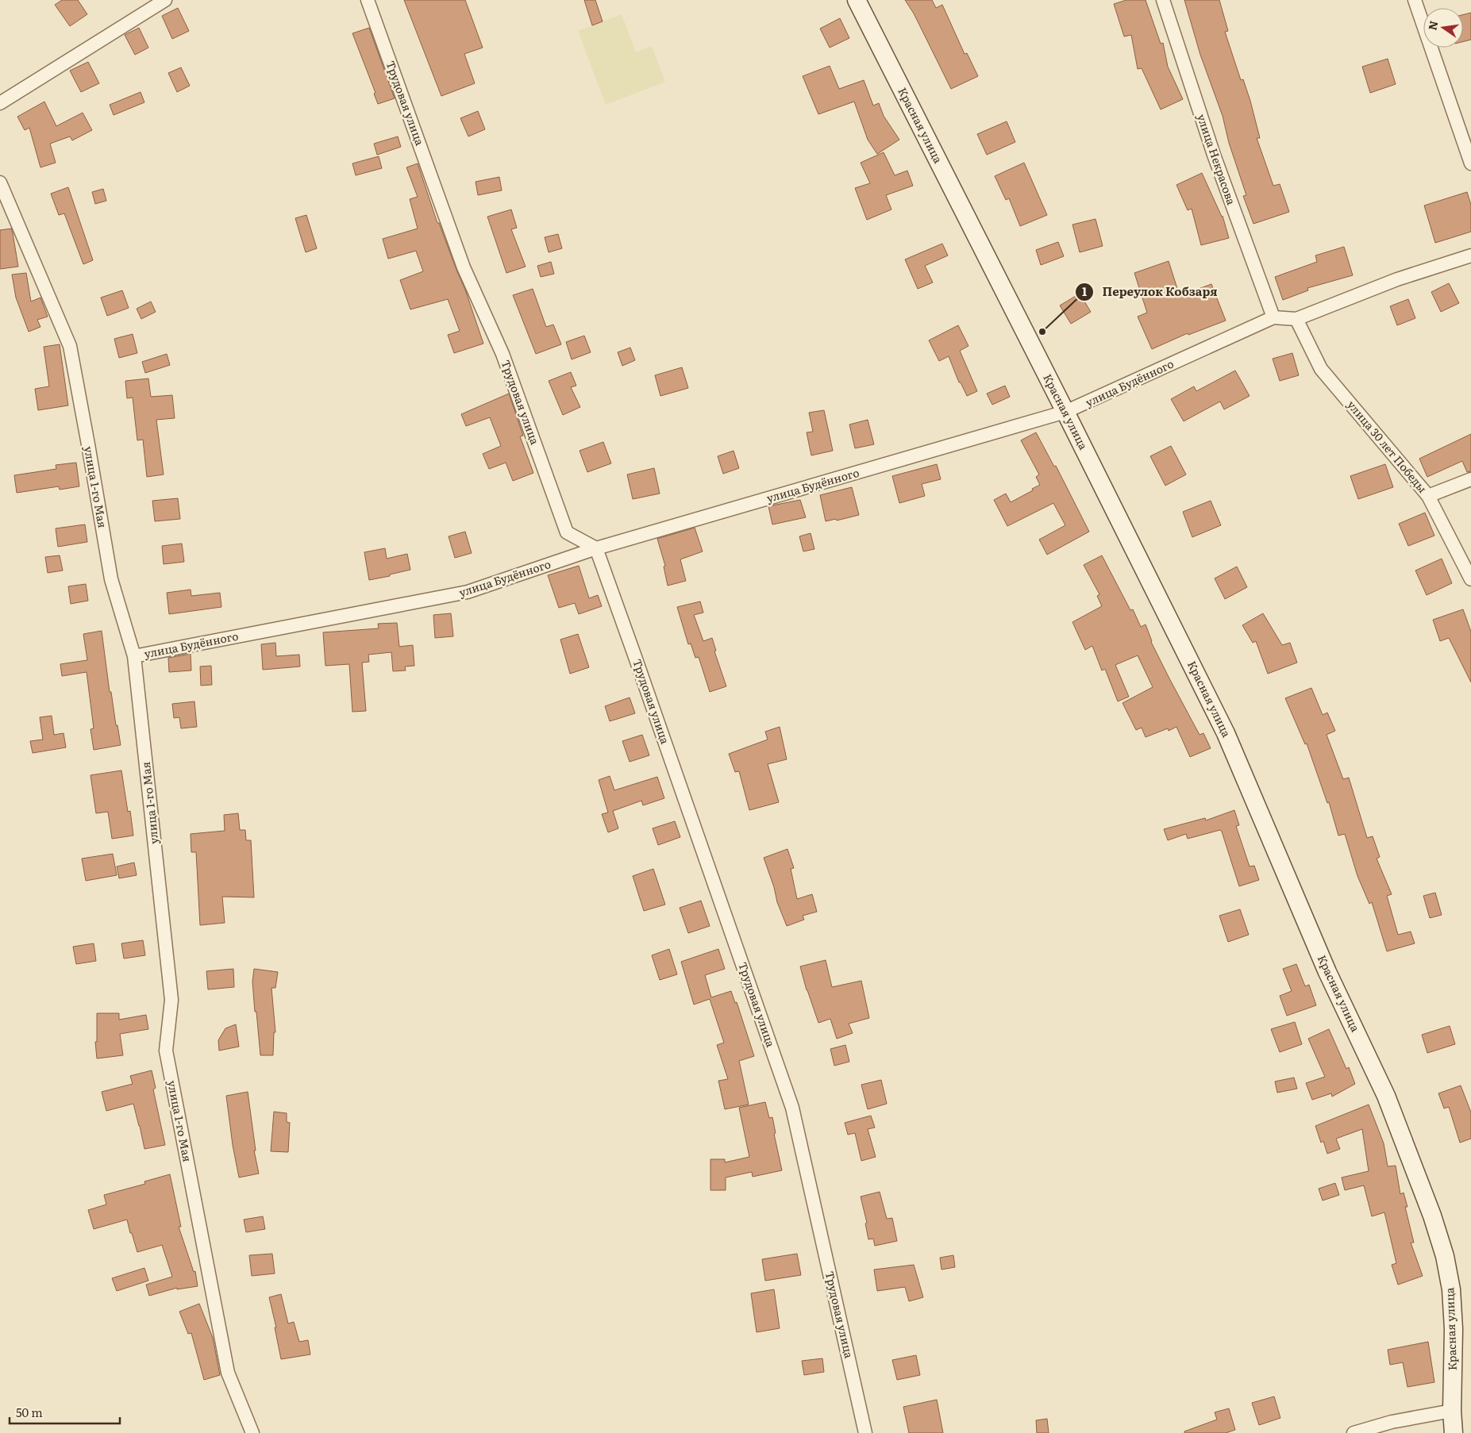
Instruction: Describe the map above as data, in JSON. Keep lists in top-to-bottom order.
{
  "streets": {
    "main road": ["Красная улица"],
    "street": [
      "Трудовая улица",
      "улица Некрасова",
      "улица Будённого",
      "улица 30 лет Победы",
      "улица 1-го Мая"
    ]
  },
  "crossings": [
    ["Трудовая улица", "улица Будённого"],
    ["Красная улица", "улица Будённого"],
    ["улица Некрасова", "улица Будённого"],
    ["улица Будённого", "улица 30 лет Победы"],
    ["улица Будённого", "улица 1-го Мая"]
  ],
  "places": ["Переулок Кобзаря"],
  "scale_bar": "50 m",
  "north": "left"
}
